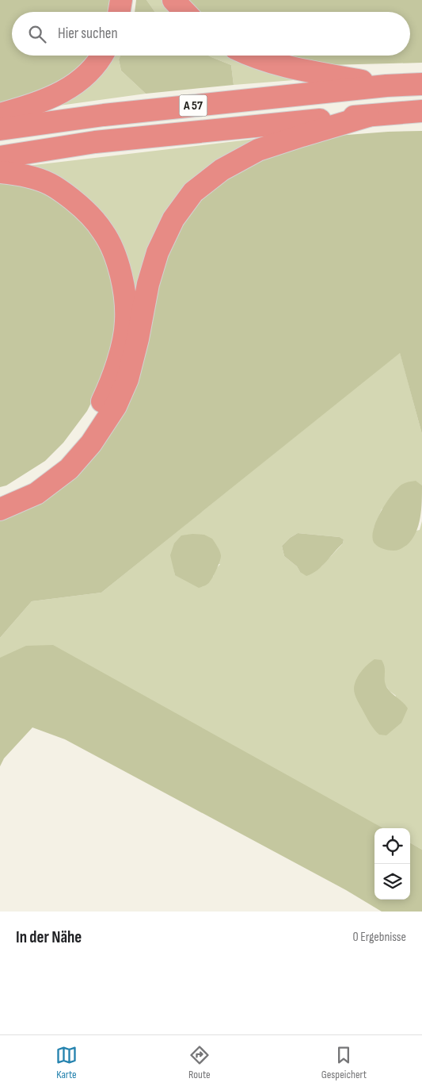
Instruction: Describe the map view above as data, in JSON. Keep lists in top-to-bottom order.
{
  "streets": {
    "highway": ["A 57"]
  },
  "page": {
    "search": "Hier suchen",
    "heading": ["In der Nähe", "0 Ergebnisse"],
    "nav": ["Karte", "Route", "Gespeichert"]
  }
}
